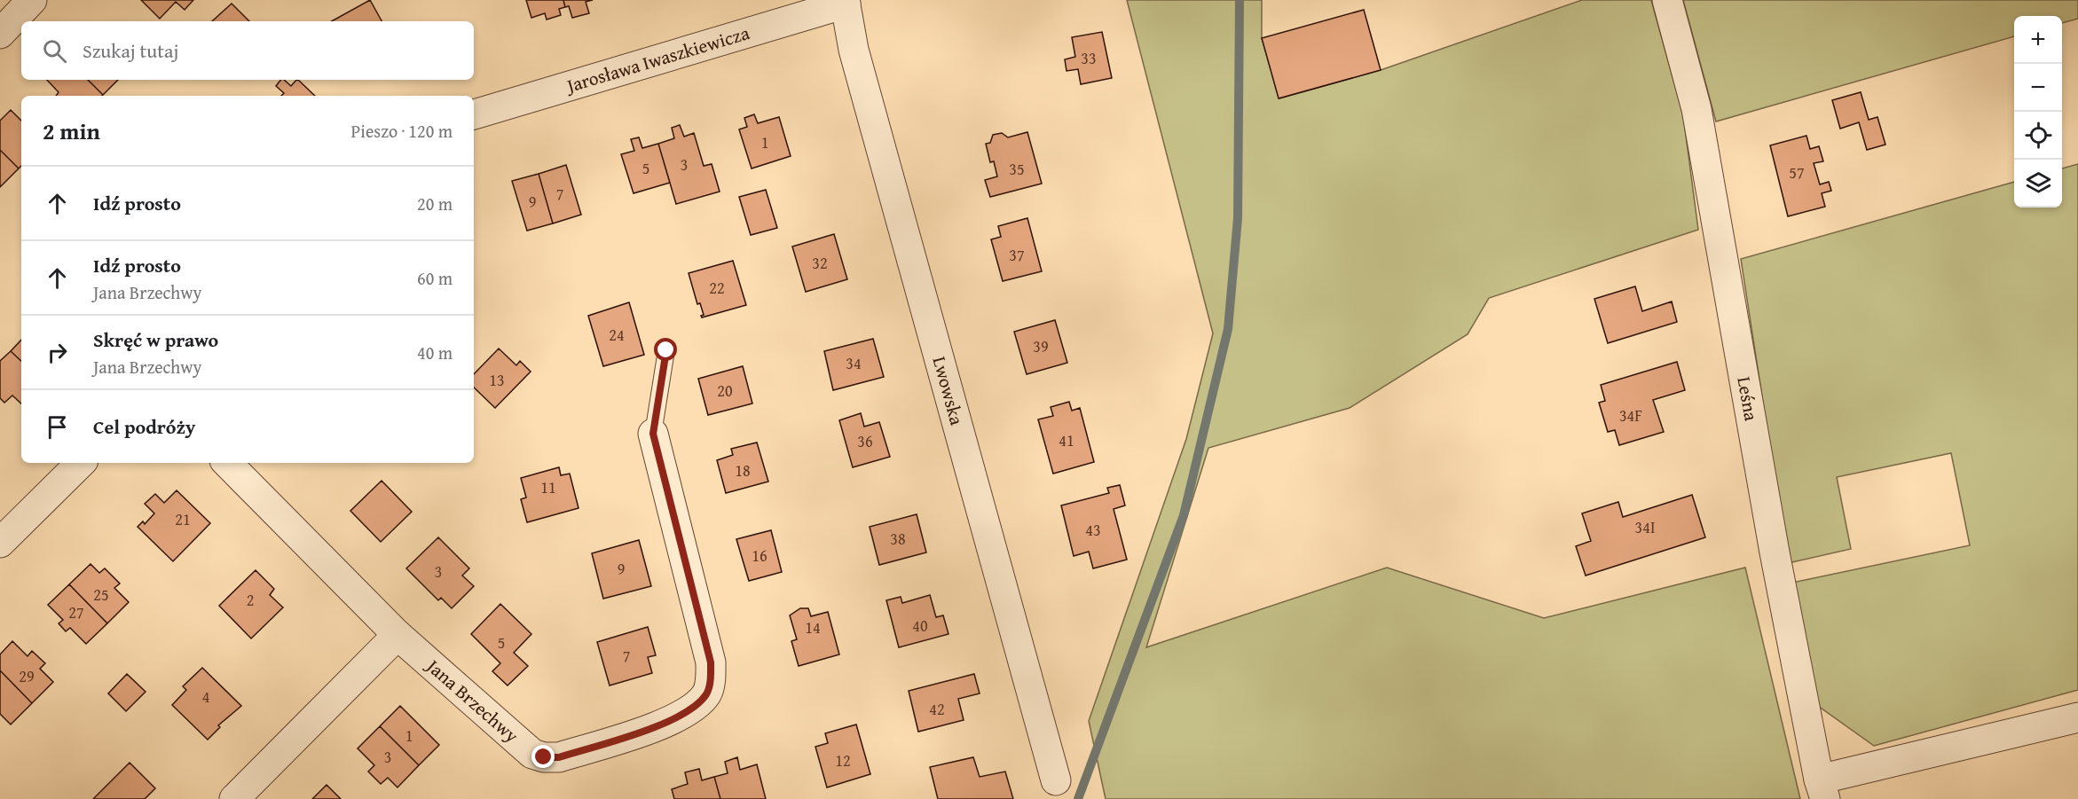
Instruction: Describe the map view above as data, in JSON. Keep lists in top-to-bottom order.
{
  "streets": {
    "street": [
      "Jarosława Iwaszkiewicza",
      "Lwowska",
      "Leśna",
      "Jana Brzechwy"
    ]
  },
  "crossings": [
    ["Jarosława Iwaszkiewicza", "Lwowska"]
  ],
  "house_numbers": [
    "33",
    "1",
    "3",
    "5",
    "35",
    "57",
    "7",
    "9",
    "37",
    "32",
    "22",
    "24",
    "39",
    "34",
    "13",
    "20",
    "34F",
    "41",
    "36",
    "18",
    "11",
    "21",
    "34I",
    "43",
    "38",
    "16",
    "9",
    "3",
    "25",
    "2",
    "27",
    "40",
    "14",
    "5",
    "7",
    "29",
    "4",
    "42",
    "1",
    "3",
    "12"
  ],
  "page": {
    "map_buttons": ["+", "−"],
    "search": "Szukaj tutaj",
    "heading": ["2 min", "Pieszo · 120 m"],
    "list": [
      ["Idź prosto", "20 m"],
      ["Idź prosto", "Jana Brzechwy", "60 m"],
      ["Skręć w prawo", "Jana Brzechwy", "40 m"],
      "Cel podróży"
    ]
  }
}
